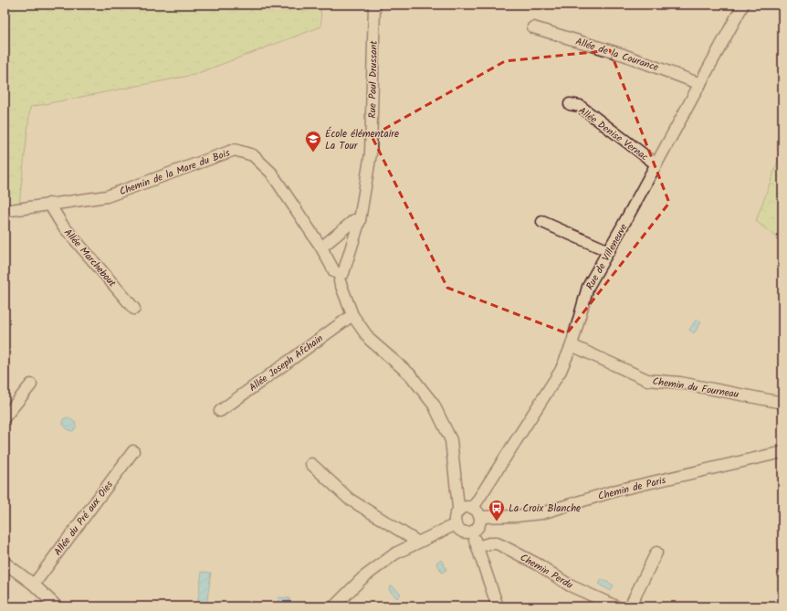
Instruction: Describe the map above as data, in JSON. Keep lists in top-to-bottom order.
{
  "streets": {
    "street": [
      "Allée de la Courance",
      "Rue Paul Drussant",
      "Allée Denise Vernac",
      "Chemin de la Mare du Bois",
      "Rue de Villeneuve",
      "Allée Marchebout",
      "Allée Joseph Afchain",
      "Chemin du Fourneau",
      "Chemin de Paris",
      "Allée du Pré aux Oies",
      "Chemin Perdu"
    ]
  },
  "crossings": [
    ["Allée de la Courance", "Rue de Villeneuve"],
    ["Rue Paul Drussant", "Chemin de la Mare du Bois"],
    ["Allée Denise Vernac", "Rue de Villeneuve"],
    ["Chemin de la Mare du Bois", "Allée Marchebout"],
    ["Rue de Villeneuve", "Chemin du Fourneau"],
    ["Rue de Villeneuve", "Chemin de Paris"]
  ],
  "places": {
    "school or university": ["École élémentaire La Tour"],
    "bus stop": ["La Croix Blanche"]
  }
}
